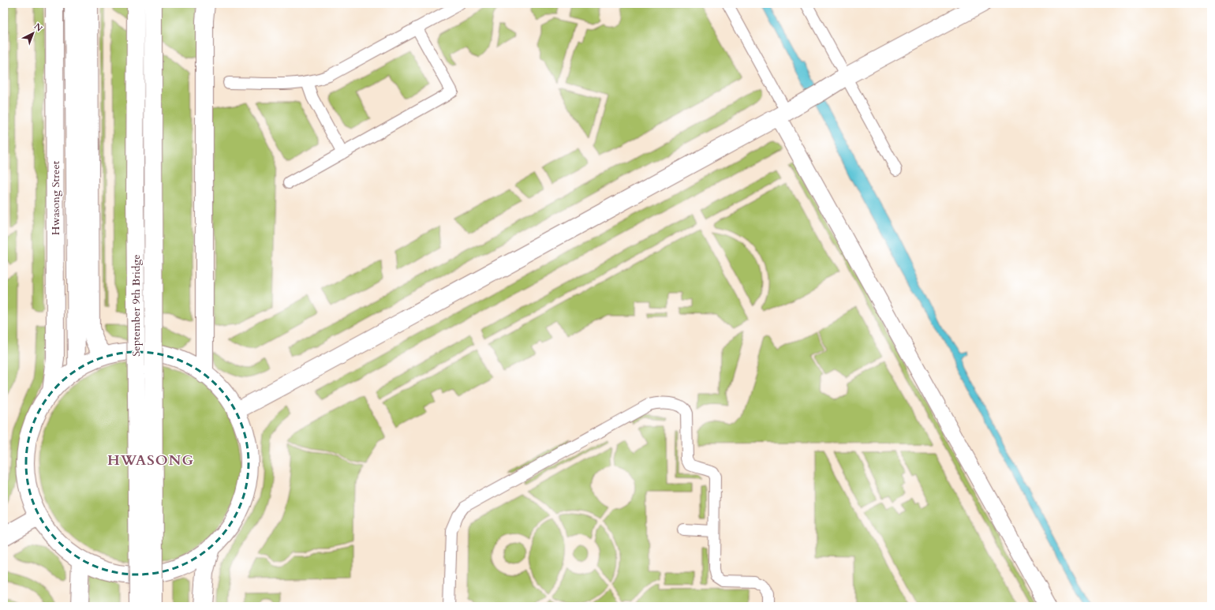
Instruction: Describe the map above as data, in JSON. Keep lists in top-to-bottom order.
{
  "streets": {
    "main road": ["Hwasong Street", "September 9th Bridge"]
  },
  "districts": ["HWASONG"],
  "north": "top right"
}
